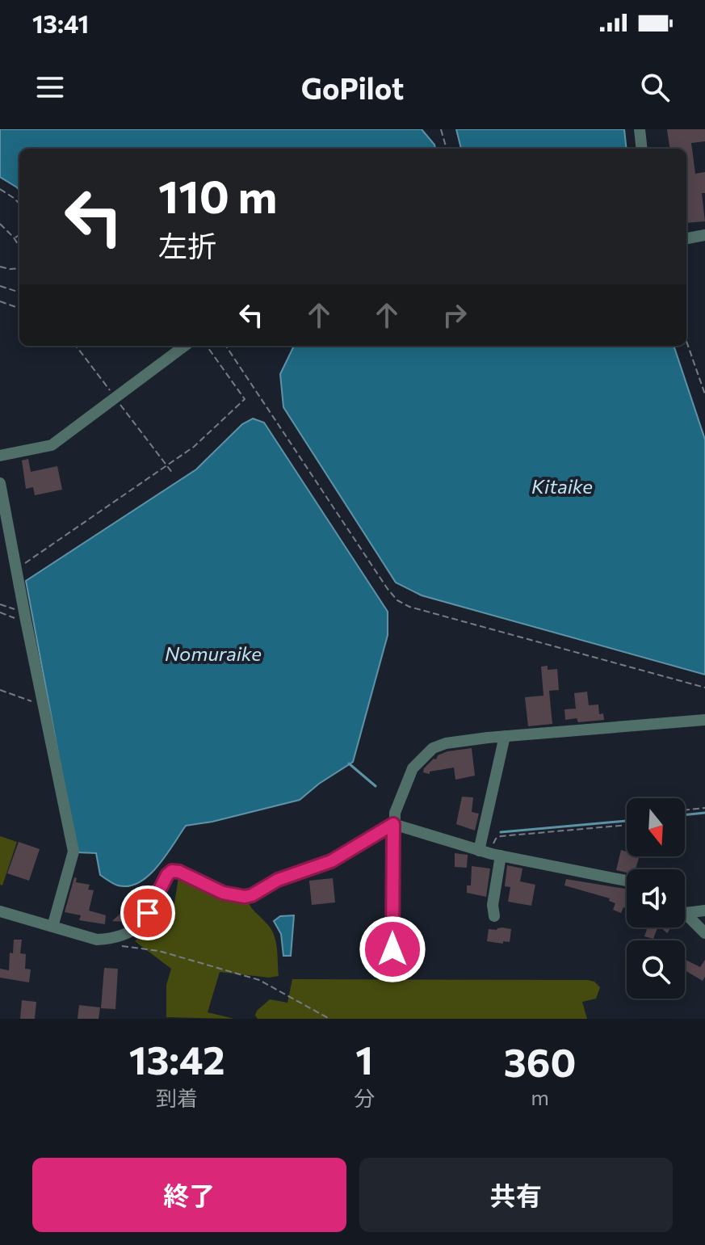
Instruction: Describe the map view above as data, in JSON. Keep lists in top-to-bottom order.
{
  "water": ["Kitaike", "Nomuraike"],
  "north": "bottom",
  "page": {
    "status": "13:41",
    "header": "GoPilot",
    "turn": ["110 m", "左折"],
    "eta": [
      "13:42",
      "到着",
      "1",
      "分",
      "360",
      "m"
    ],
    "buttons": ["終了", "共有"]
  }
}
